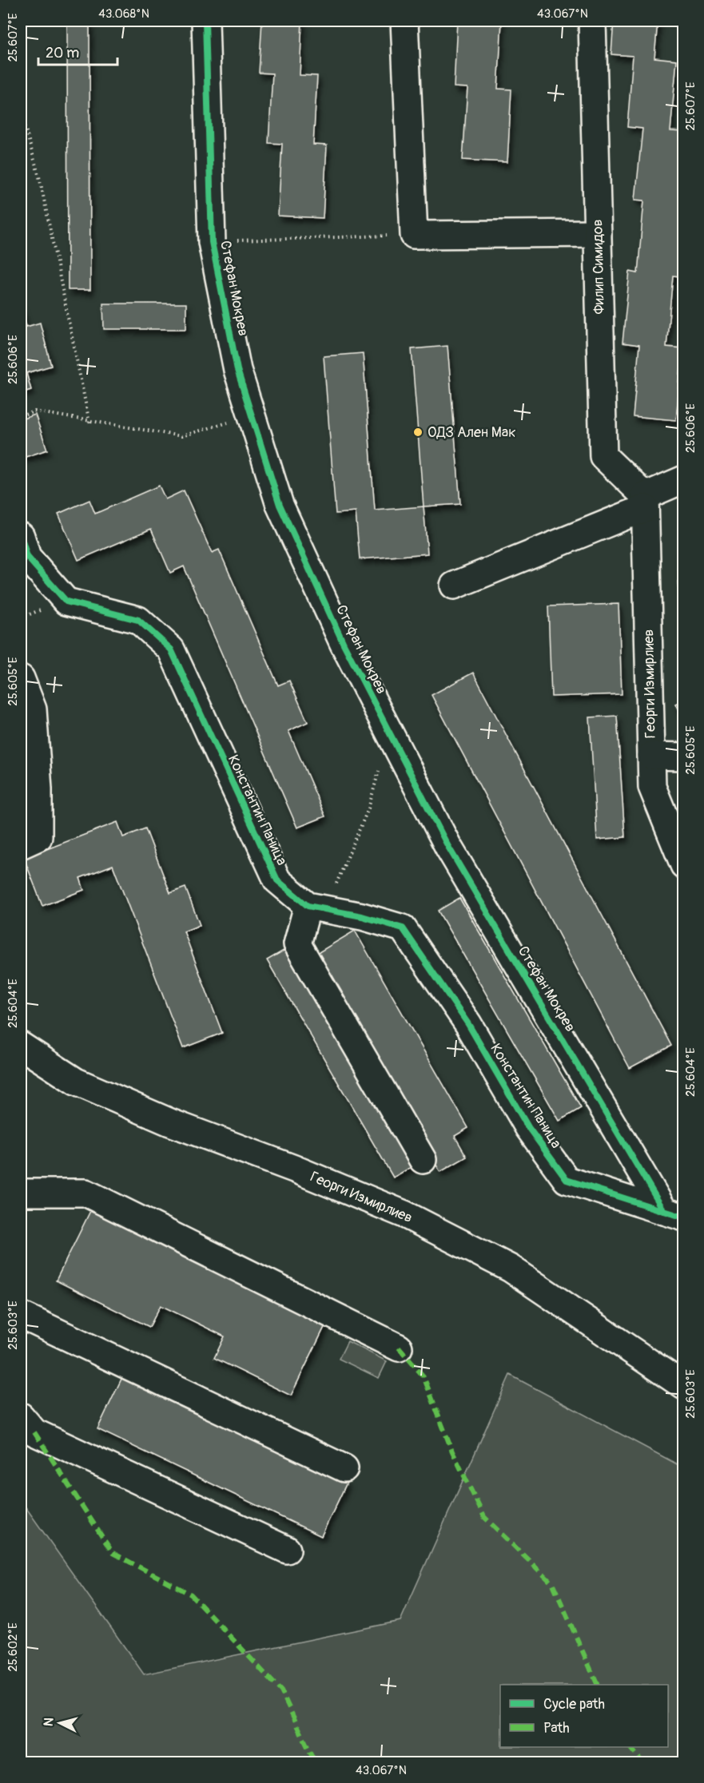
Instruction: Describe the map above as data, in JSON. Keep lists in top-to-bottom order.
{
  "streets": {
    "street": [
      "Филип Симидов",
      "Стефан Мокрев",
      "Георги Измирлиев",
      "Константин Паница"
    ]
  },
  "crossings": [
    ["Филип Симидов", "Георги Измирлиев"],
    ["Стефан Мокрев", "Константин Паница"]
  ],
  "places": ["ОДЗ Ален Мак"],
  "legend": ["Cycle path", "Path"],
  "scale_bar": "20 m",
  "north": "left",
  "coordinates": [
    "43.068°N",
    "43.067°N",
    "25.607°E",
    "25.606°E",
    "25.605°E",
    "25.604°E",
    "25.603°E",
    "25.602°E"
  ]
}
